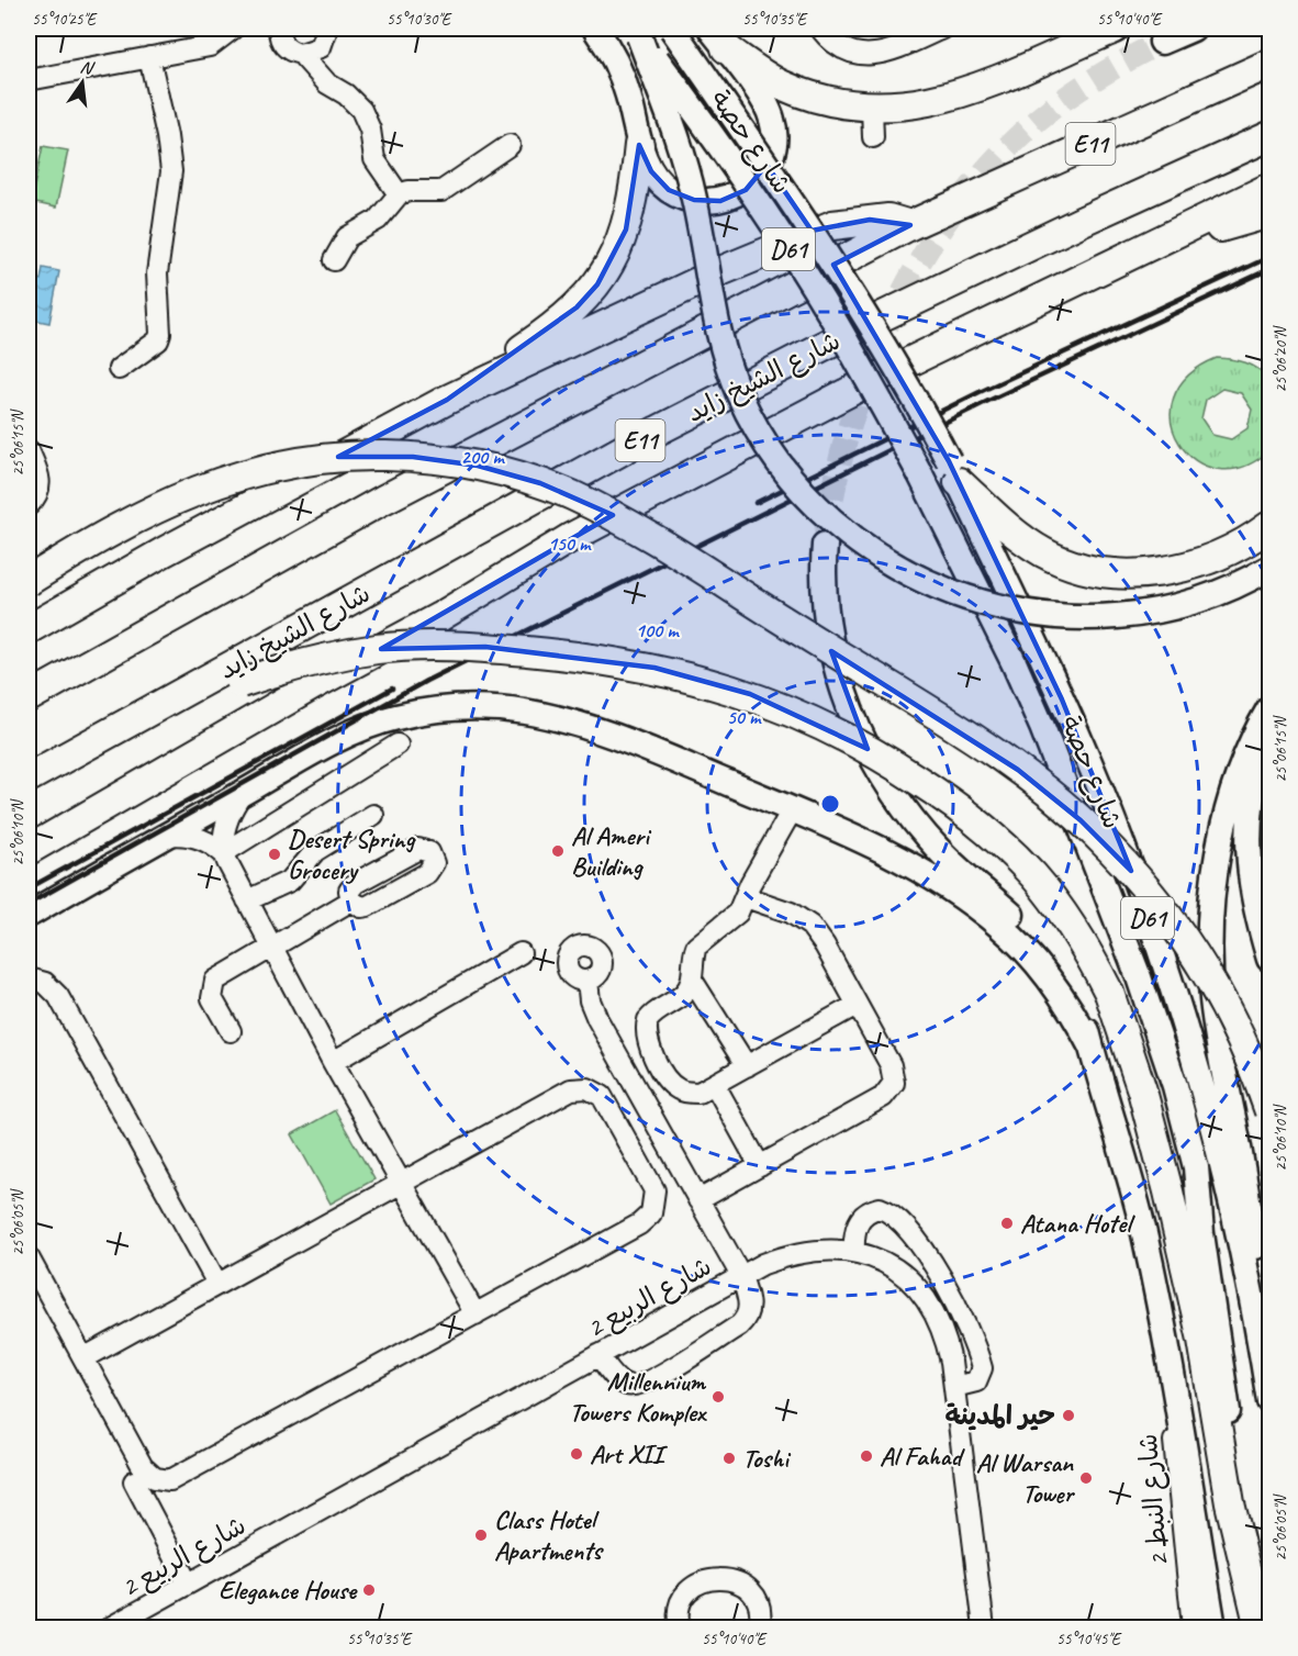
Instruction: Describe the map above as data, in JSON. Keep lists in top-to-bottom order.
{
  "streets": {
    "highway": ["E11", "شارع الشيخ زايد"],
    "main road": ["شارع حصة", "D61"],
    "street": ["شارع الربيع 2", "شارع النبط 2"]
  },
  "places": [
    "Al Ameri Building",
    "Desert Spring Grocery",
    "Atana Hotel",
    "Millennium Towers Komplex",
    "حير المدينة",
    "Art XII",
    "Al Fahad",
    "Toshi",
    "Al Warsan Tower",
    "Class Hotel Apartments",
    "Elegance House"
  ],
  "north": "top",
  "coordinates": [
    "55°10'25\"E",
    "55°10'30\"E",
    "55°10'35\"E",
    "55°10'40\"E",
    "25°06'20\"N",
    "25°06'15\"N",
    "25°06'10\"N",
    "25°06'05\"N",
    "55°10'45\"E"
  ],
  "rings": [
    "200 m",
    "150 m",
    "100 m",
    "50 m"
  ]
}
